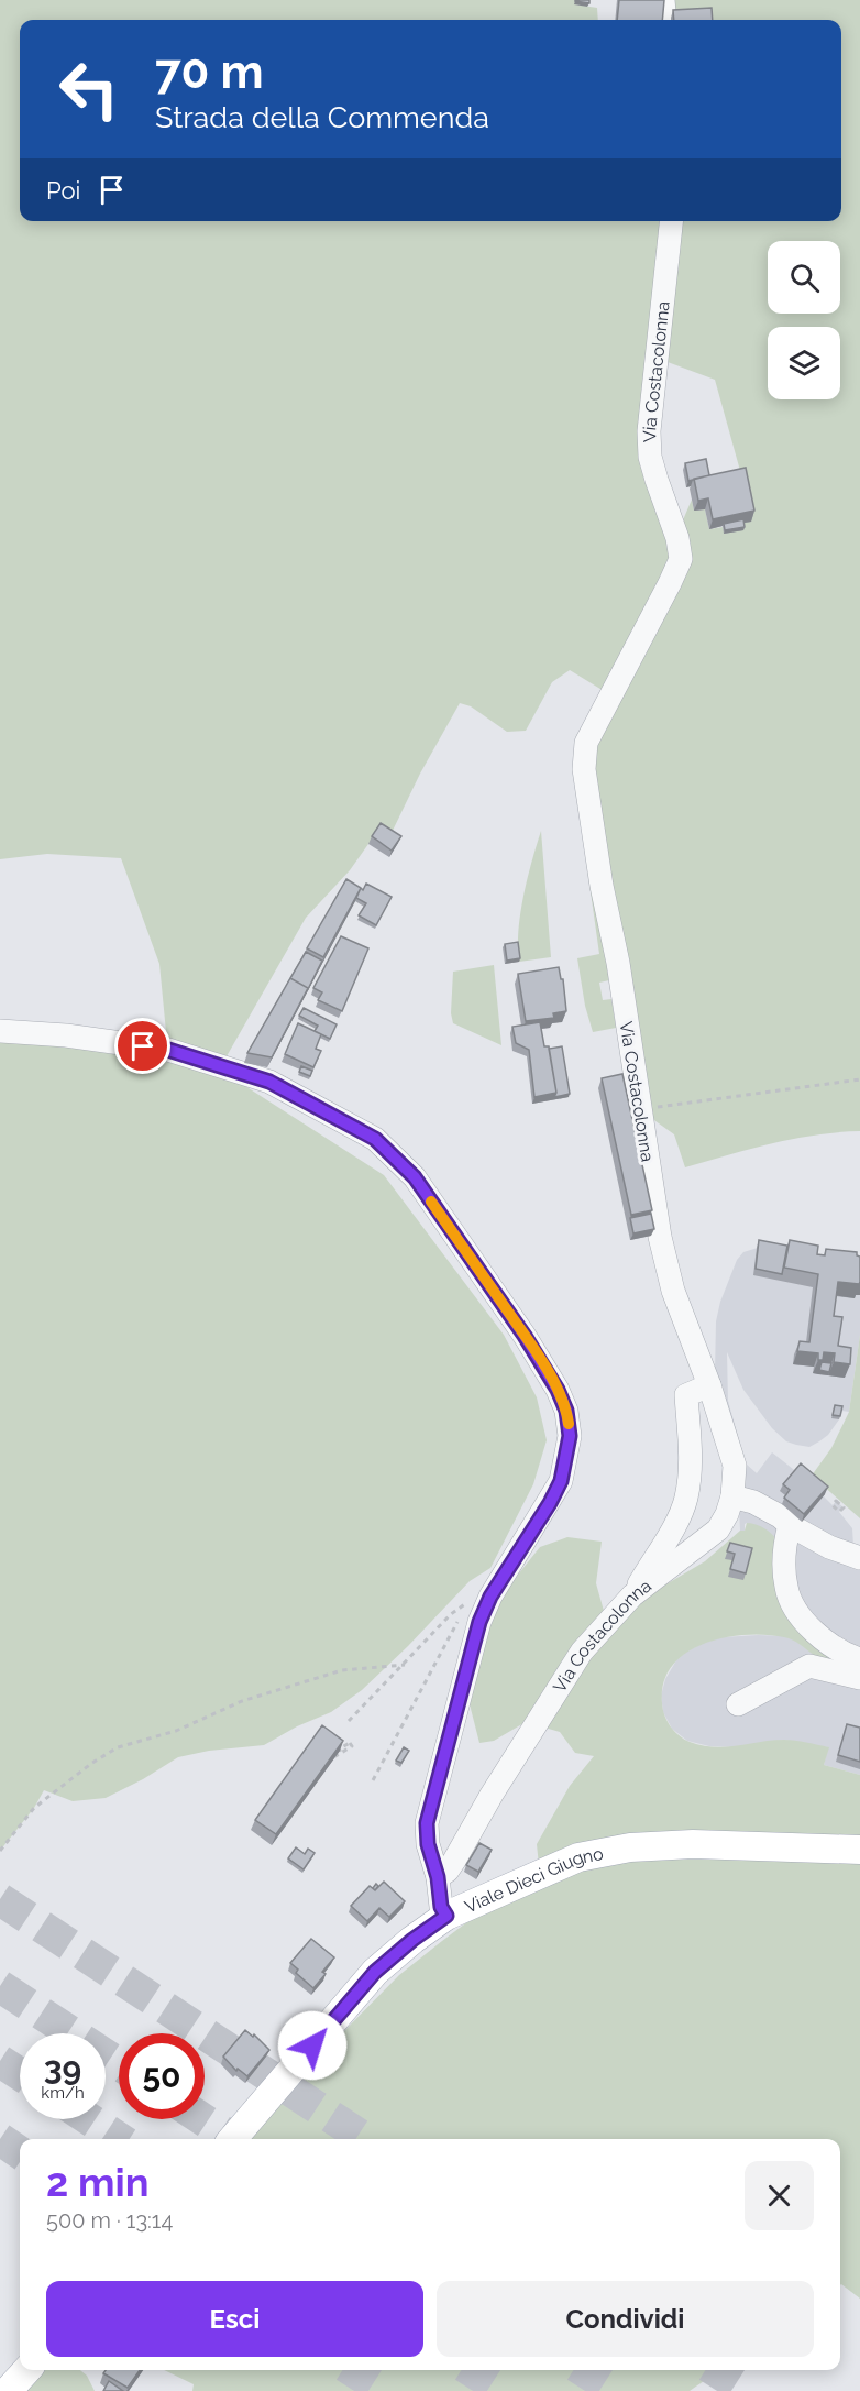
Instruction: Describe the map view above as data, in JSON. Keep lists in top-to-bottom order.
{
  "streets": {
    "main road": ["Viale Dieci Giugno"],
    "street": ["Via Costacolonna"]
  },
  "page": {
    "turn": ["70 m", "Strada della Commenda"],
    "then": "Poi",
    "speed": "39 km/h",
    "limit": "50",
    "heading": ["2 min", "500 m · 13:14"],
    "buttons": ["Esci", "Condividi"]
  }
}
